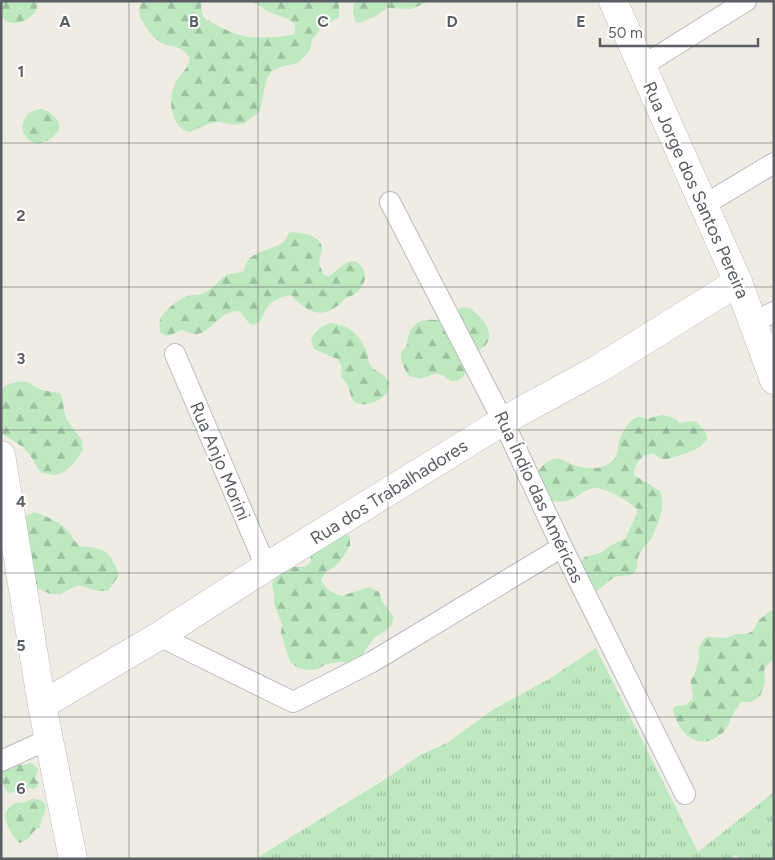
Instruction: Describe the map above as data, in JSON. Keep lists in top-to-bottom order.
{
  "streets": {
    "street": [
      "Rua Jorge dos Santos Pereira",
      "Rua Anjo Morini",
      "Rua dos Trabalhadores",
      "Rua Índio das Américas"
    ]
  },
  "crossings": [
    ["Rua Jorge dos Santos Pereira", "Rua dos Trabalhadores"],
    ["Rua Anjo Morini", "Rua dos Trabalhadores"],
    ["Rua dos Trabalhadores", "Rua Índio das Américas"]
  ],
  "scale_bar": "50 m",
  "grid": {
    "columns": [
      "A",
      "B",
      "C",
      "D",
      "E"
    ],
    "rows": [
      "1",
      "2",
      "3",
      "4",
      "5",
      "6"
    ]
  }
}
